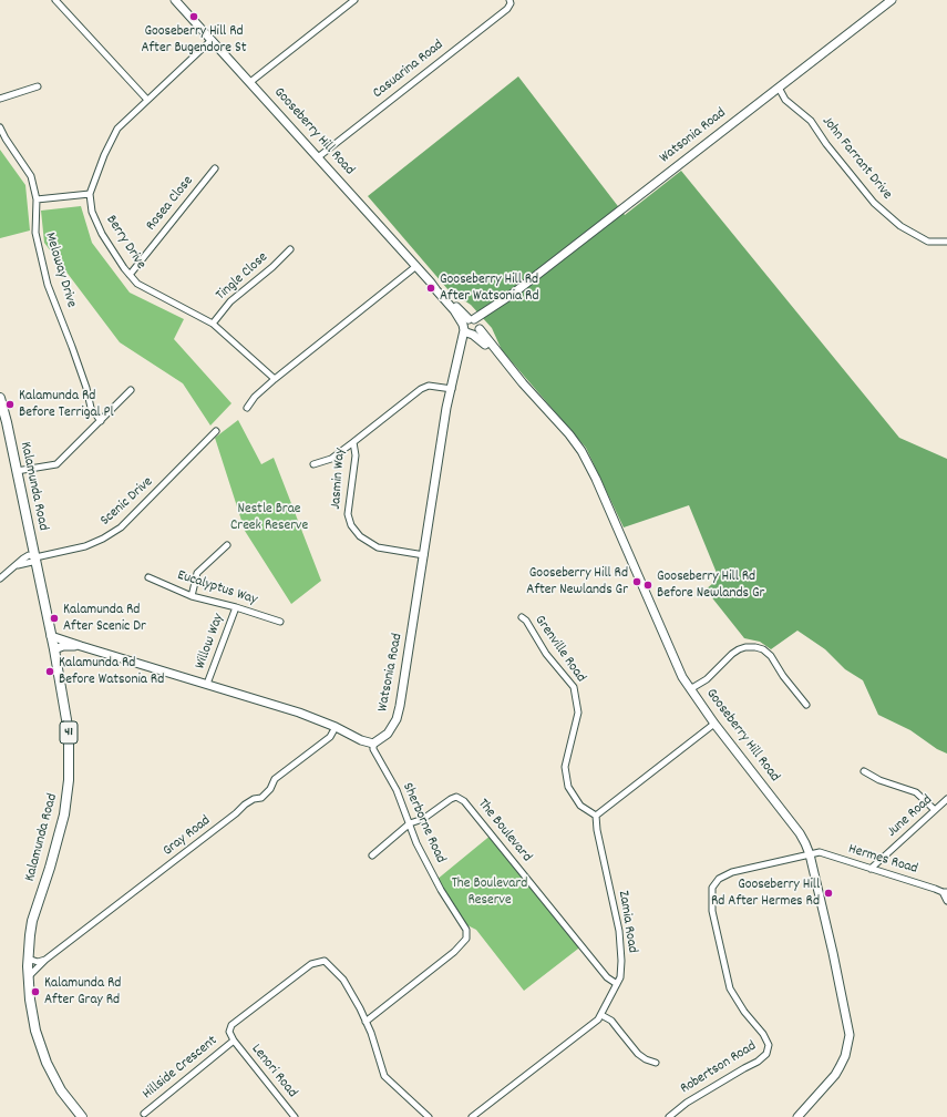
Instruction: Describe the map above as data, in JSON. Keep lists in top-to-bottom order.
{
  "streets": {
    "main road": ["Kalamunda Road", "41"],
    "street": [
      "Casuarina Road",
      "Gooseberry Hill Road",
      "Watsonia Road",
      "John Farrant Drive",
      "Rosea Close",
      "Berry Drive",
      "Meloway Drive",
      "Tingle Close",
      "Jasmin Way",
      "Scenic Drive",
      "Eucalyptus Way",
      "Willow Way",
      "Grenville Road",
      "June Road",
      "Sherborne Road",
      "The Boulevard",
      "Gray Road",
      "Hermes Road",
      "Zamia Road",
      "Hillside Crescent",
      "Robertson Road",
      "Lenori Road"
    ]
  },
  "crossings": [
    ["Casuarina Road", "Gooseberry Hill Road"],
    ["Gooseberry Hill Road", "Watsonia Road"],
    ["Gooseberry Hill Road", "Berry Drive"],
    ["Gooseberry Hill Road", "Hermes Road"],
    ["Gooseberry Hill Road", "Robertson Road"],
    ["Watsonia Road", "John Farrant Drive"],
    ["Watsonia Road", "Jasmin Way"],
    ["Watsonia Road", "Sherborne Road"],
    ["Rosea Close", "Berry Drive"],
    ["Berry Drive", "Tingle Close"],
    ["Kalamunda Road", "Scenic Drive"],
    ["Kalamunda Road", "Gray Road"],
    ["Eucalyptus Way", "Willow Way"],
    ["Grenville Road", "Zamia Road"],
    ["June Road", "Hermes Road"],
    ["Sherborne Road", "The Boulevard"],
    ["Sherborne Road", "Hillside Crescent"],
    ["The Boulevard", "Zamia Road"],
    ["Hermes Road", "Robertson Road"],
    ["Hillside Crescent", "Lenori Road"]
  ],
  "parks": ["Nestle Brae Creek Reserve", "The Boulevard Reserve"],
  "places": [
    "Gooseberry Hill Rd After Bugendore St",
    "Gooseberry Hill Rd After Watsonia Rd",
    "Kalamunda Rd Before Terrigal Pl",
    "Gooseberry Hill Rd After Newlands Gr",
    "Gooseberry Hill Rd Before Newlands Gr",
    "Kalamunda Rd After Scenic Dr",
    "Kalamunda Rd Before Watsonia Rd",
    "Gooseberry Hill Rd After Hermes Rd",
    "Kalamunda Rd After Gray Rd"
  ]
}
